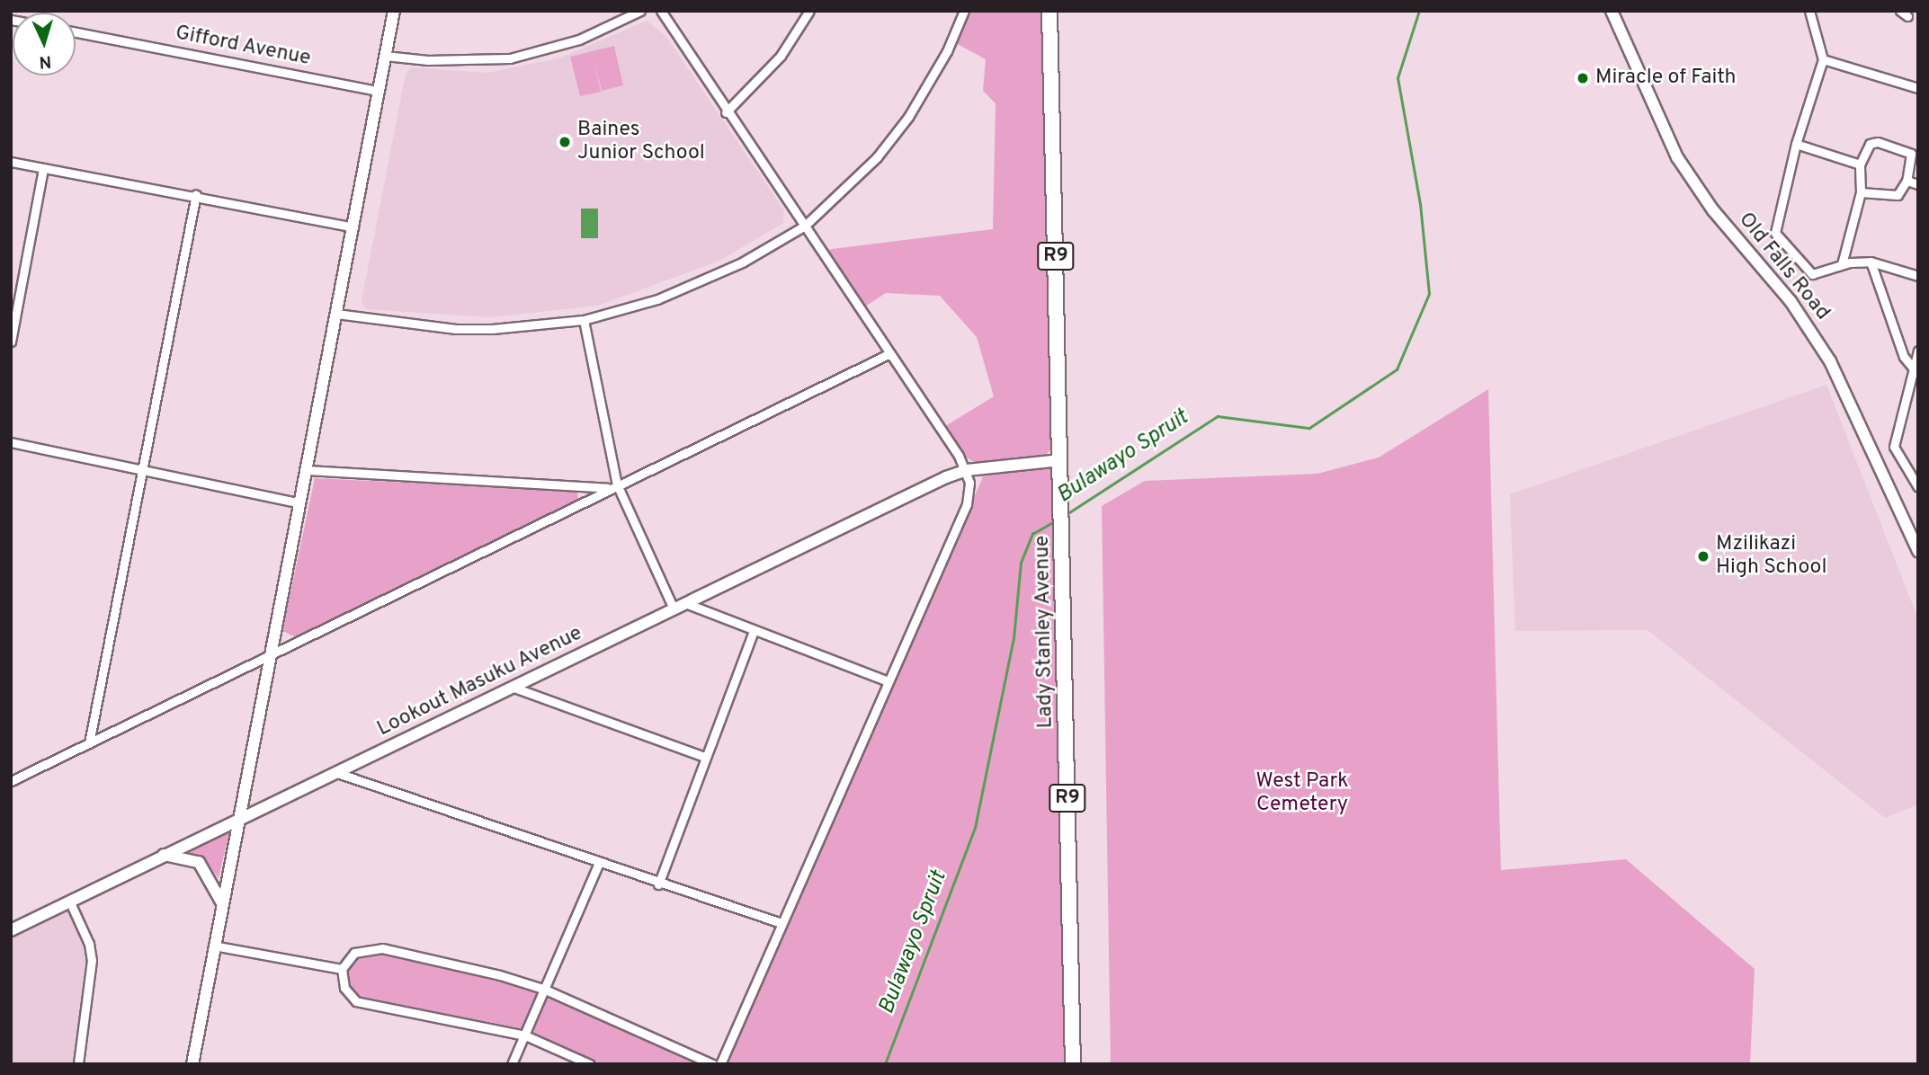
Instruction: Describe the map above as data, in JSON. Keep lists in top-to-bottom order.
{
  "streets": {
    "highway": ["R9", "Lady Stanley Avenue"],
    "street": ["Gifford Avenue", "Old Falls Road", "Lookout Masuku Avenue"]
  },
  "crossings": [
    ["Lady Stanley Avenue", "Lookout Masuku Avenue"]
  ],
  "water": ["Bulawayo Spruit"],
  "parks": ["West Park Cemetery"],
  "places": ["Miracle of Faith", "Baines Junior School", "Mzilikazi High School"],
  "north": "bottom"
}
